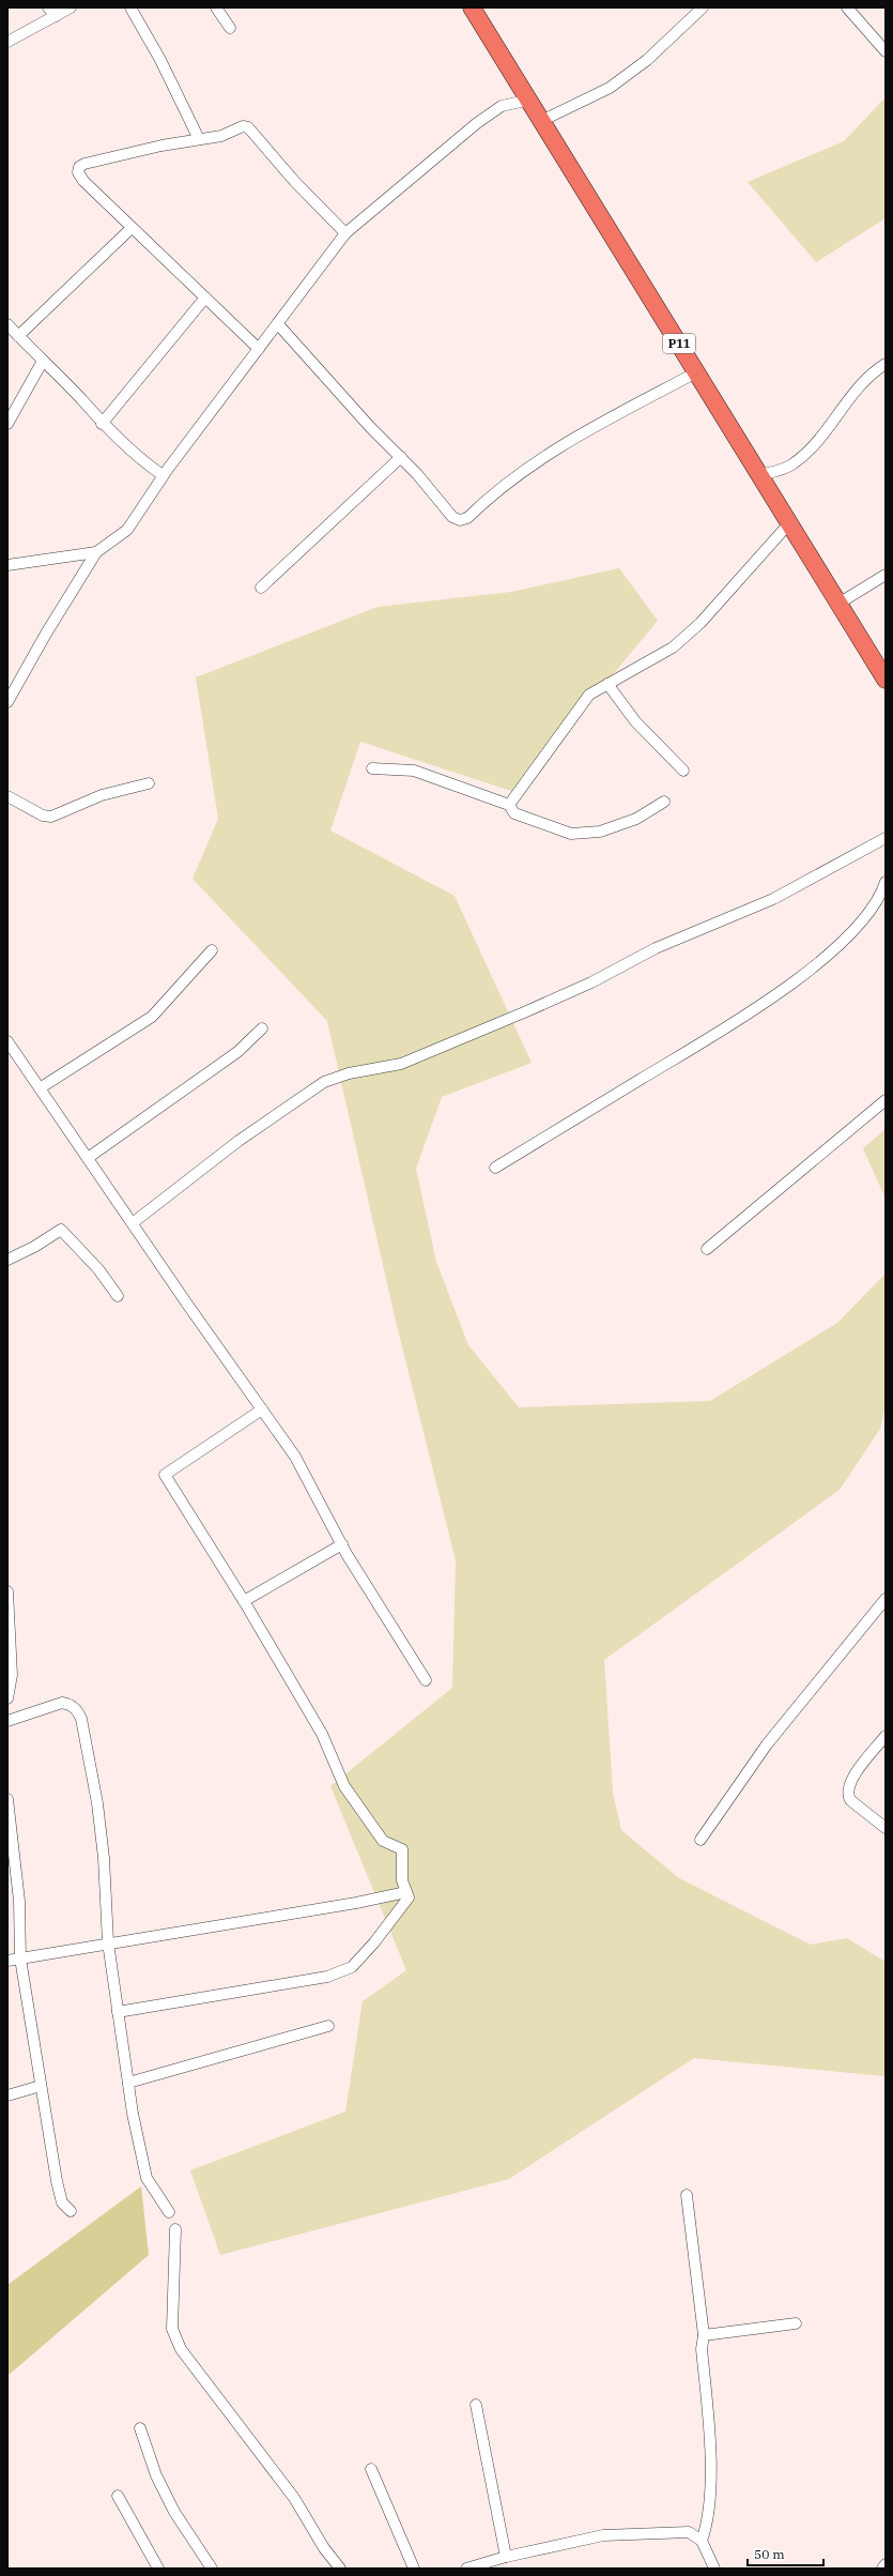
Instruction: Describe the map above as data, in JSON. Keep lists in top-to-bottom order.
{
  "streets": {
    "main road": ["P11"]
  },
  "scale_bar": "50 m"
}
